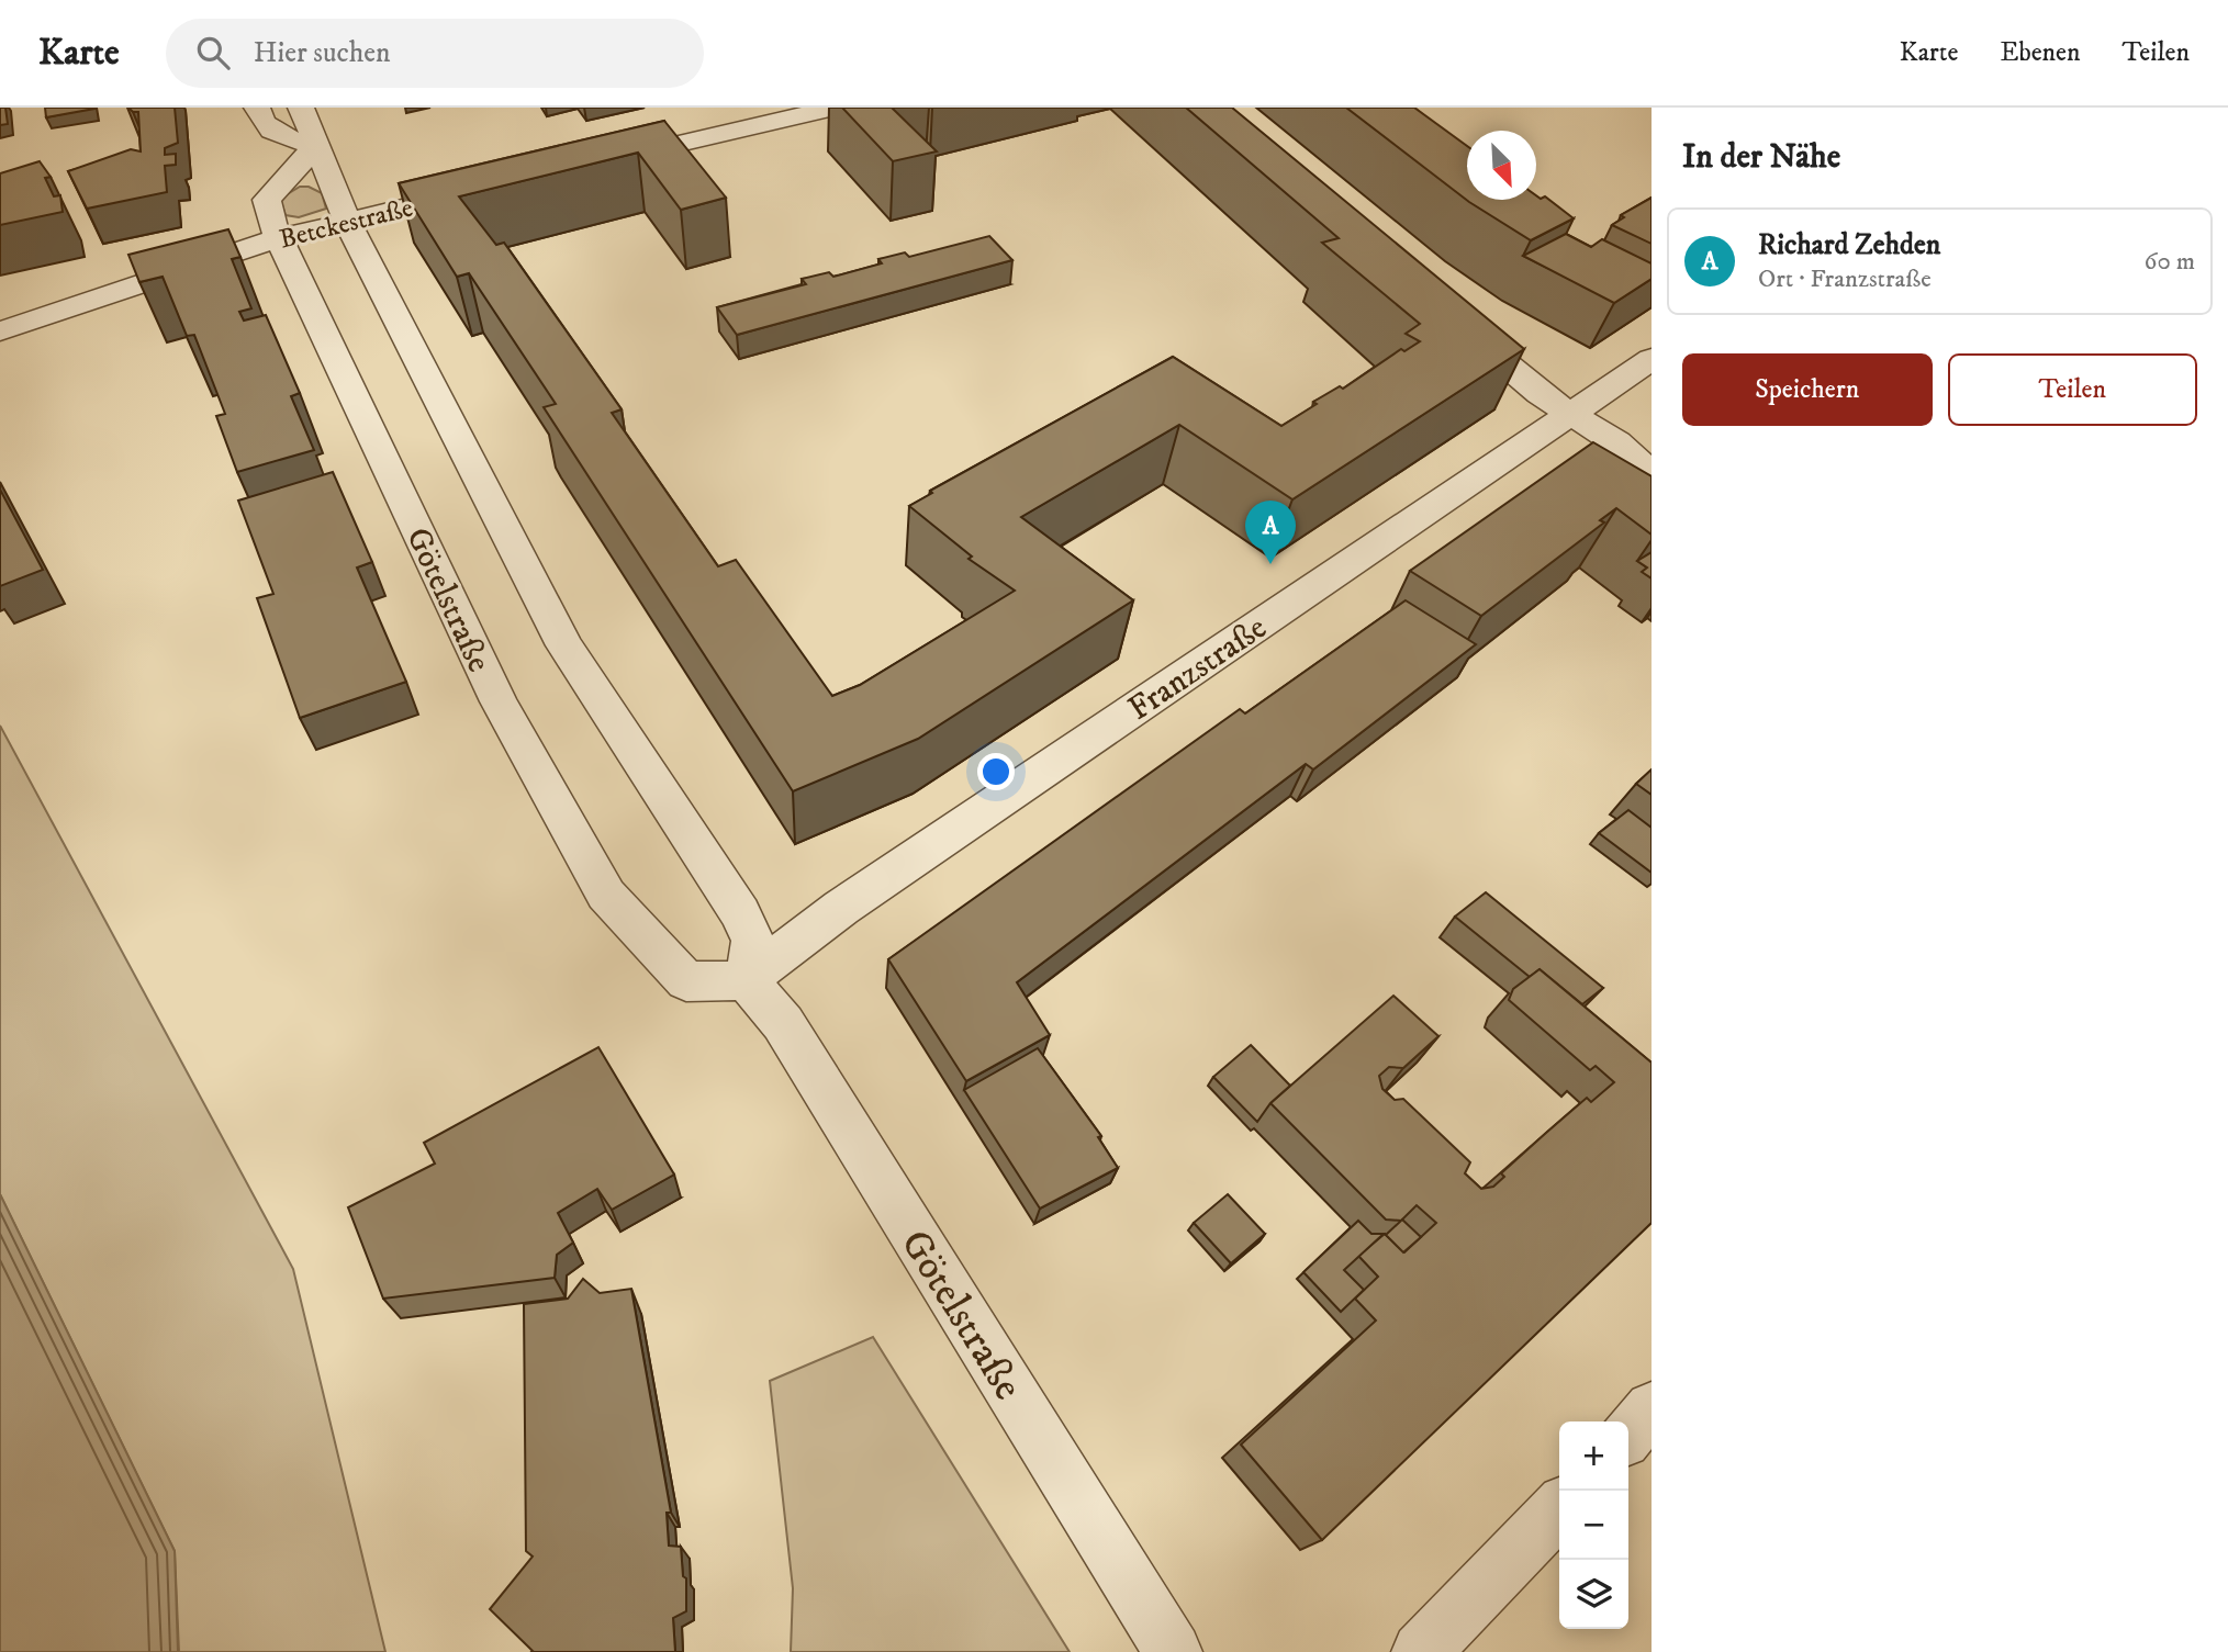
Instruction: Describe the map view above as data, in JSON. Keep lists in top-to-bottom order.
{
  "streets": {
    "street": ["Betckestraße", "Götelstraße", "Franzstraße"]
  },
  "crossings": [
    ["Betckestraße", "Götelstraße"],
    ["Götelstraße", "Franzstraße"]
  ],
  "north": "bottom right",
  "page": {
    "header": "Karte",
    "search": "Hier suchen",
    "nav": ["Karte", "Ebenen", "Teilen"],
    "heading": "In der Nähe",
    "list": [
      {
        "mark": "A",
        "name": "Richard Zehden",
        "note": "Ort · Franzstraße",
        "value": "60 m"
      }
    ],
    "buttons": ["Speichern", "Teilen"],
    "pins": "A",
    "map_buttons": ["+", "−"]
  }
}
